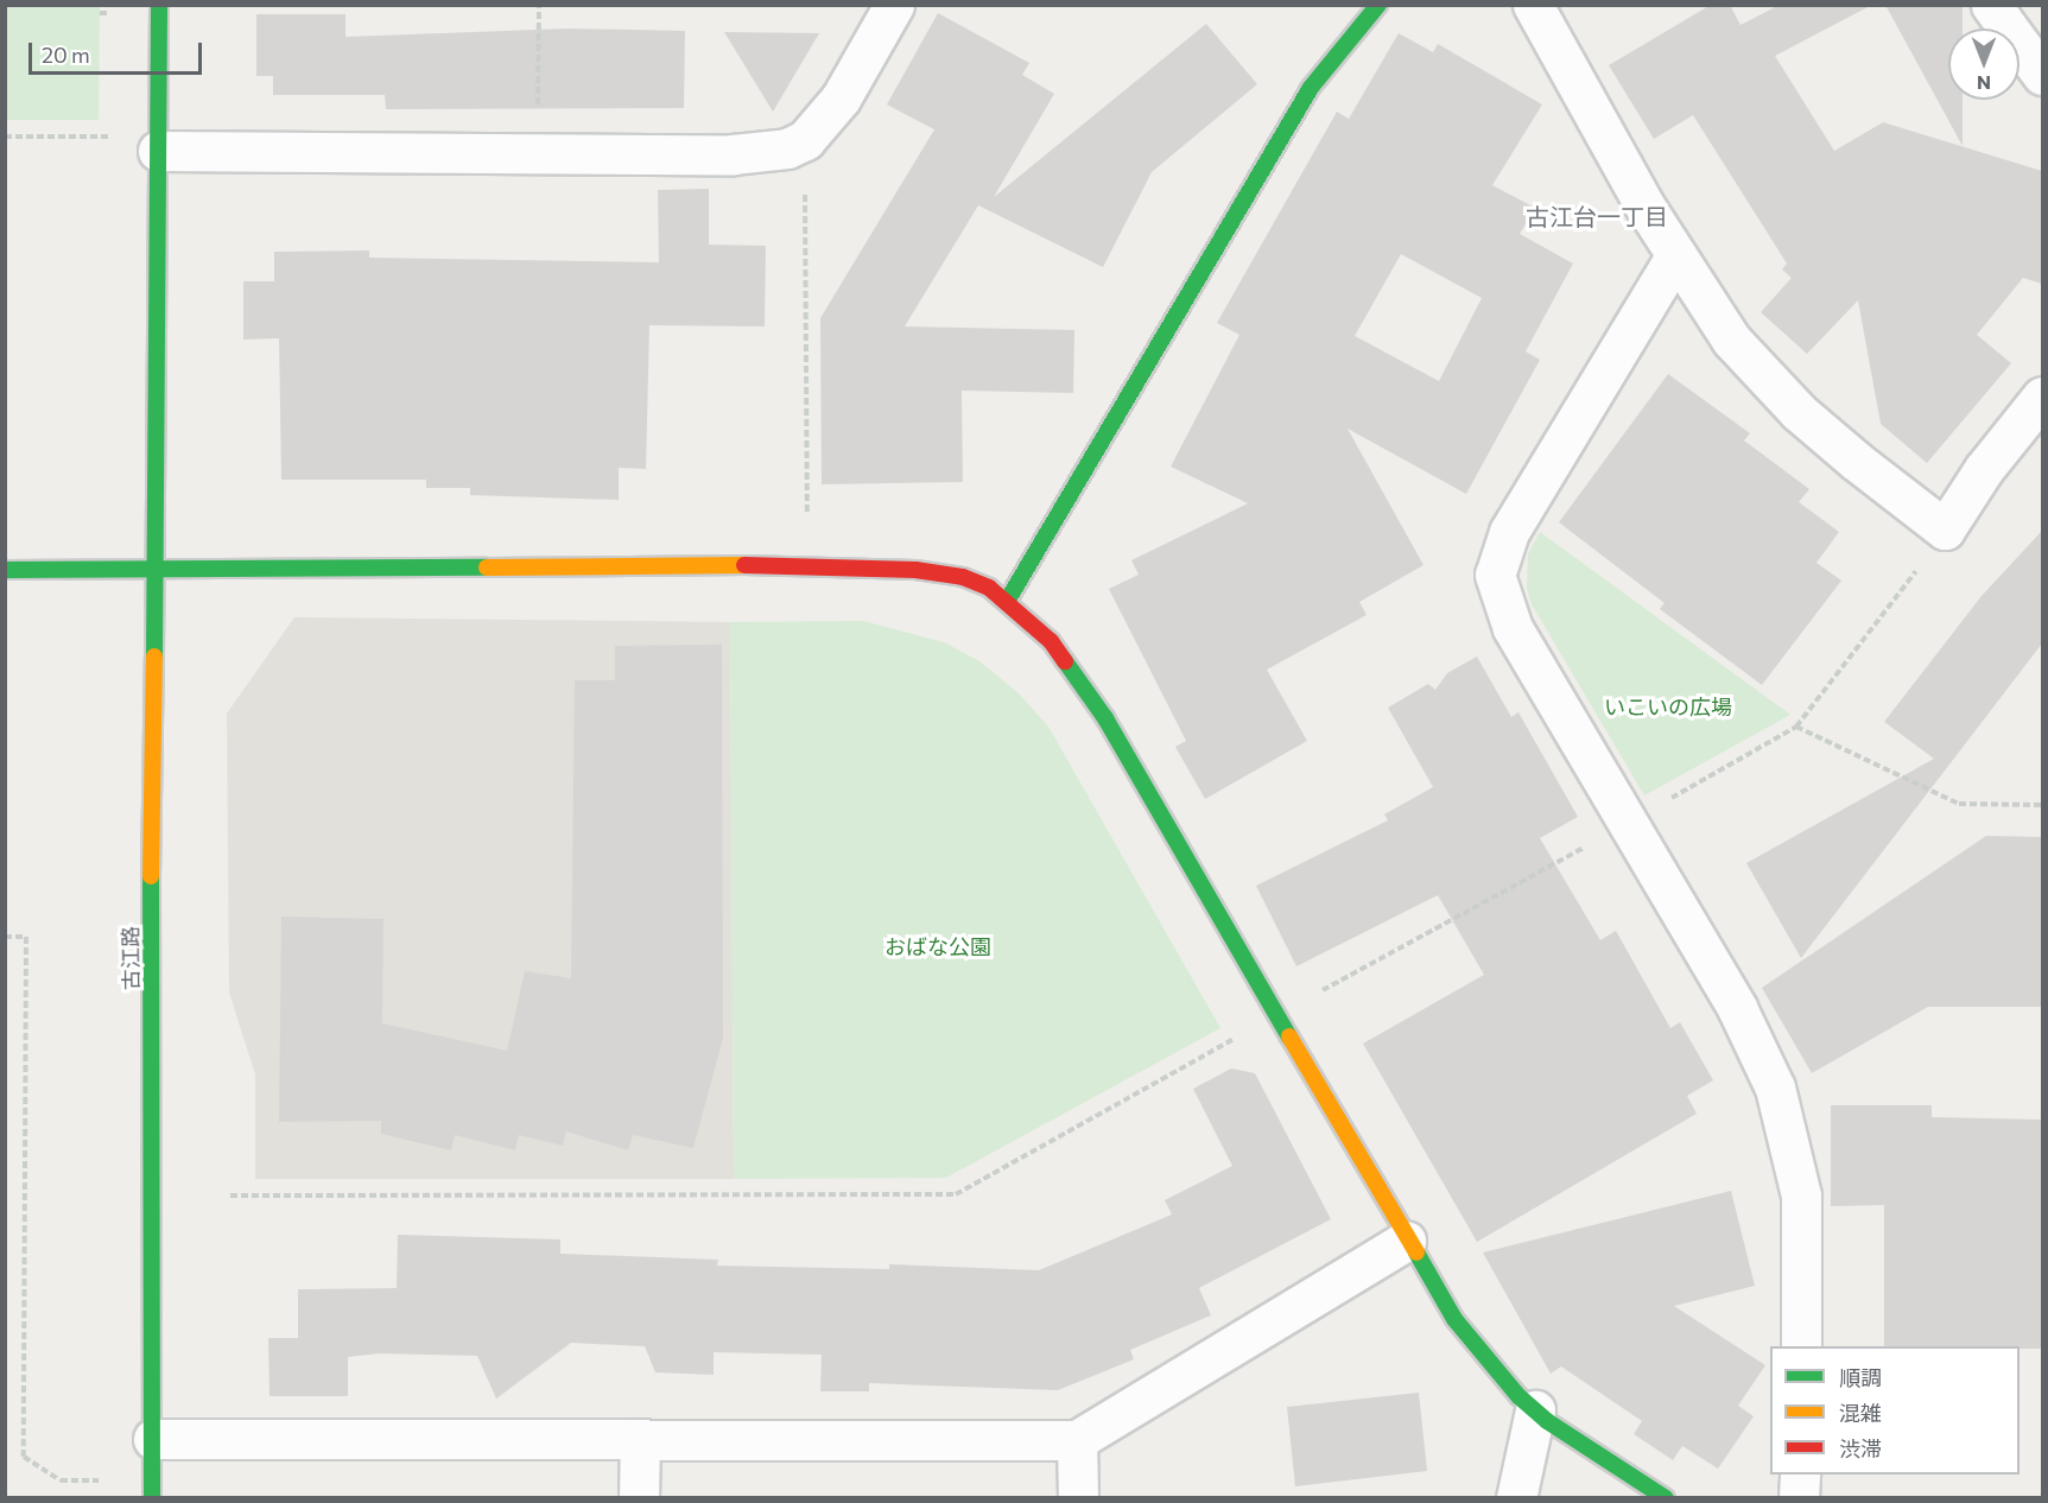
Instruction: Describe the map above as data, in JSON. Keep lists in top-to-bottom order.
{
  "streets": {
    "street": ["古江路"]
  },
  "districts": ["古江台一丁目"],
  "parks": ["いこいの広場", "おばな公園"],
  "legend": ["順調", "混雑", "渋滞"],
  "scale_bar": "20 m",
  "north": "bottom"
}
